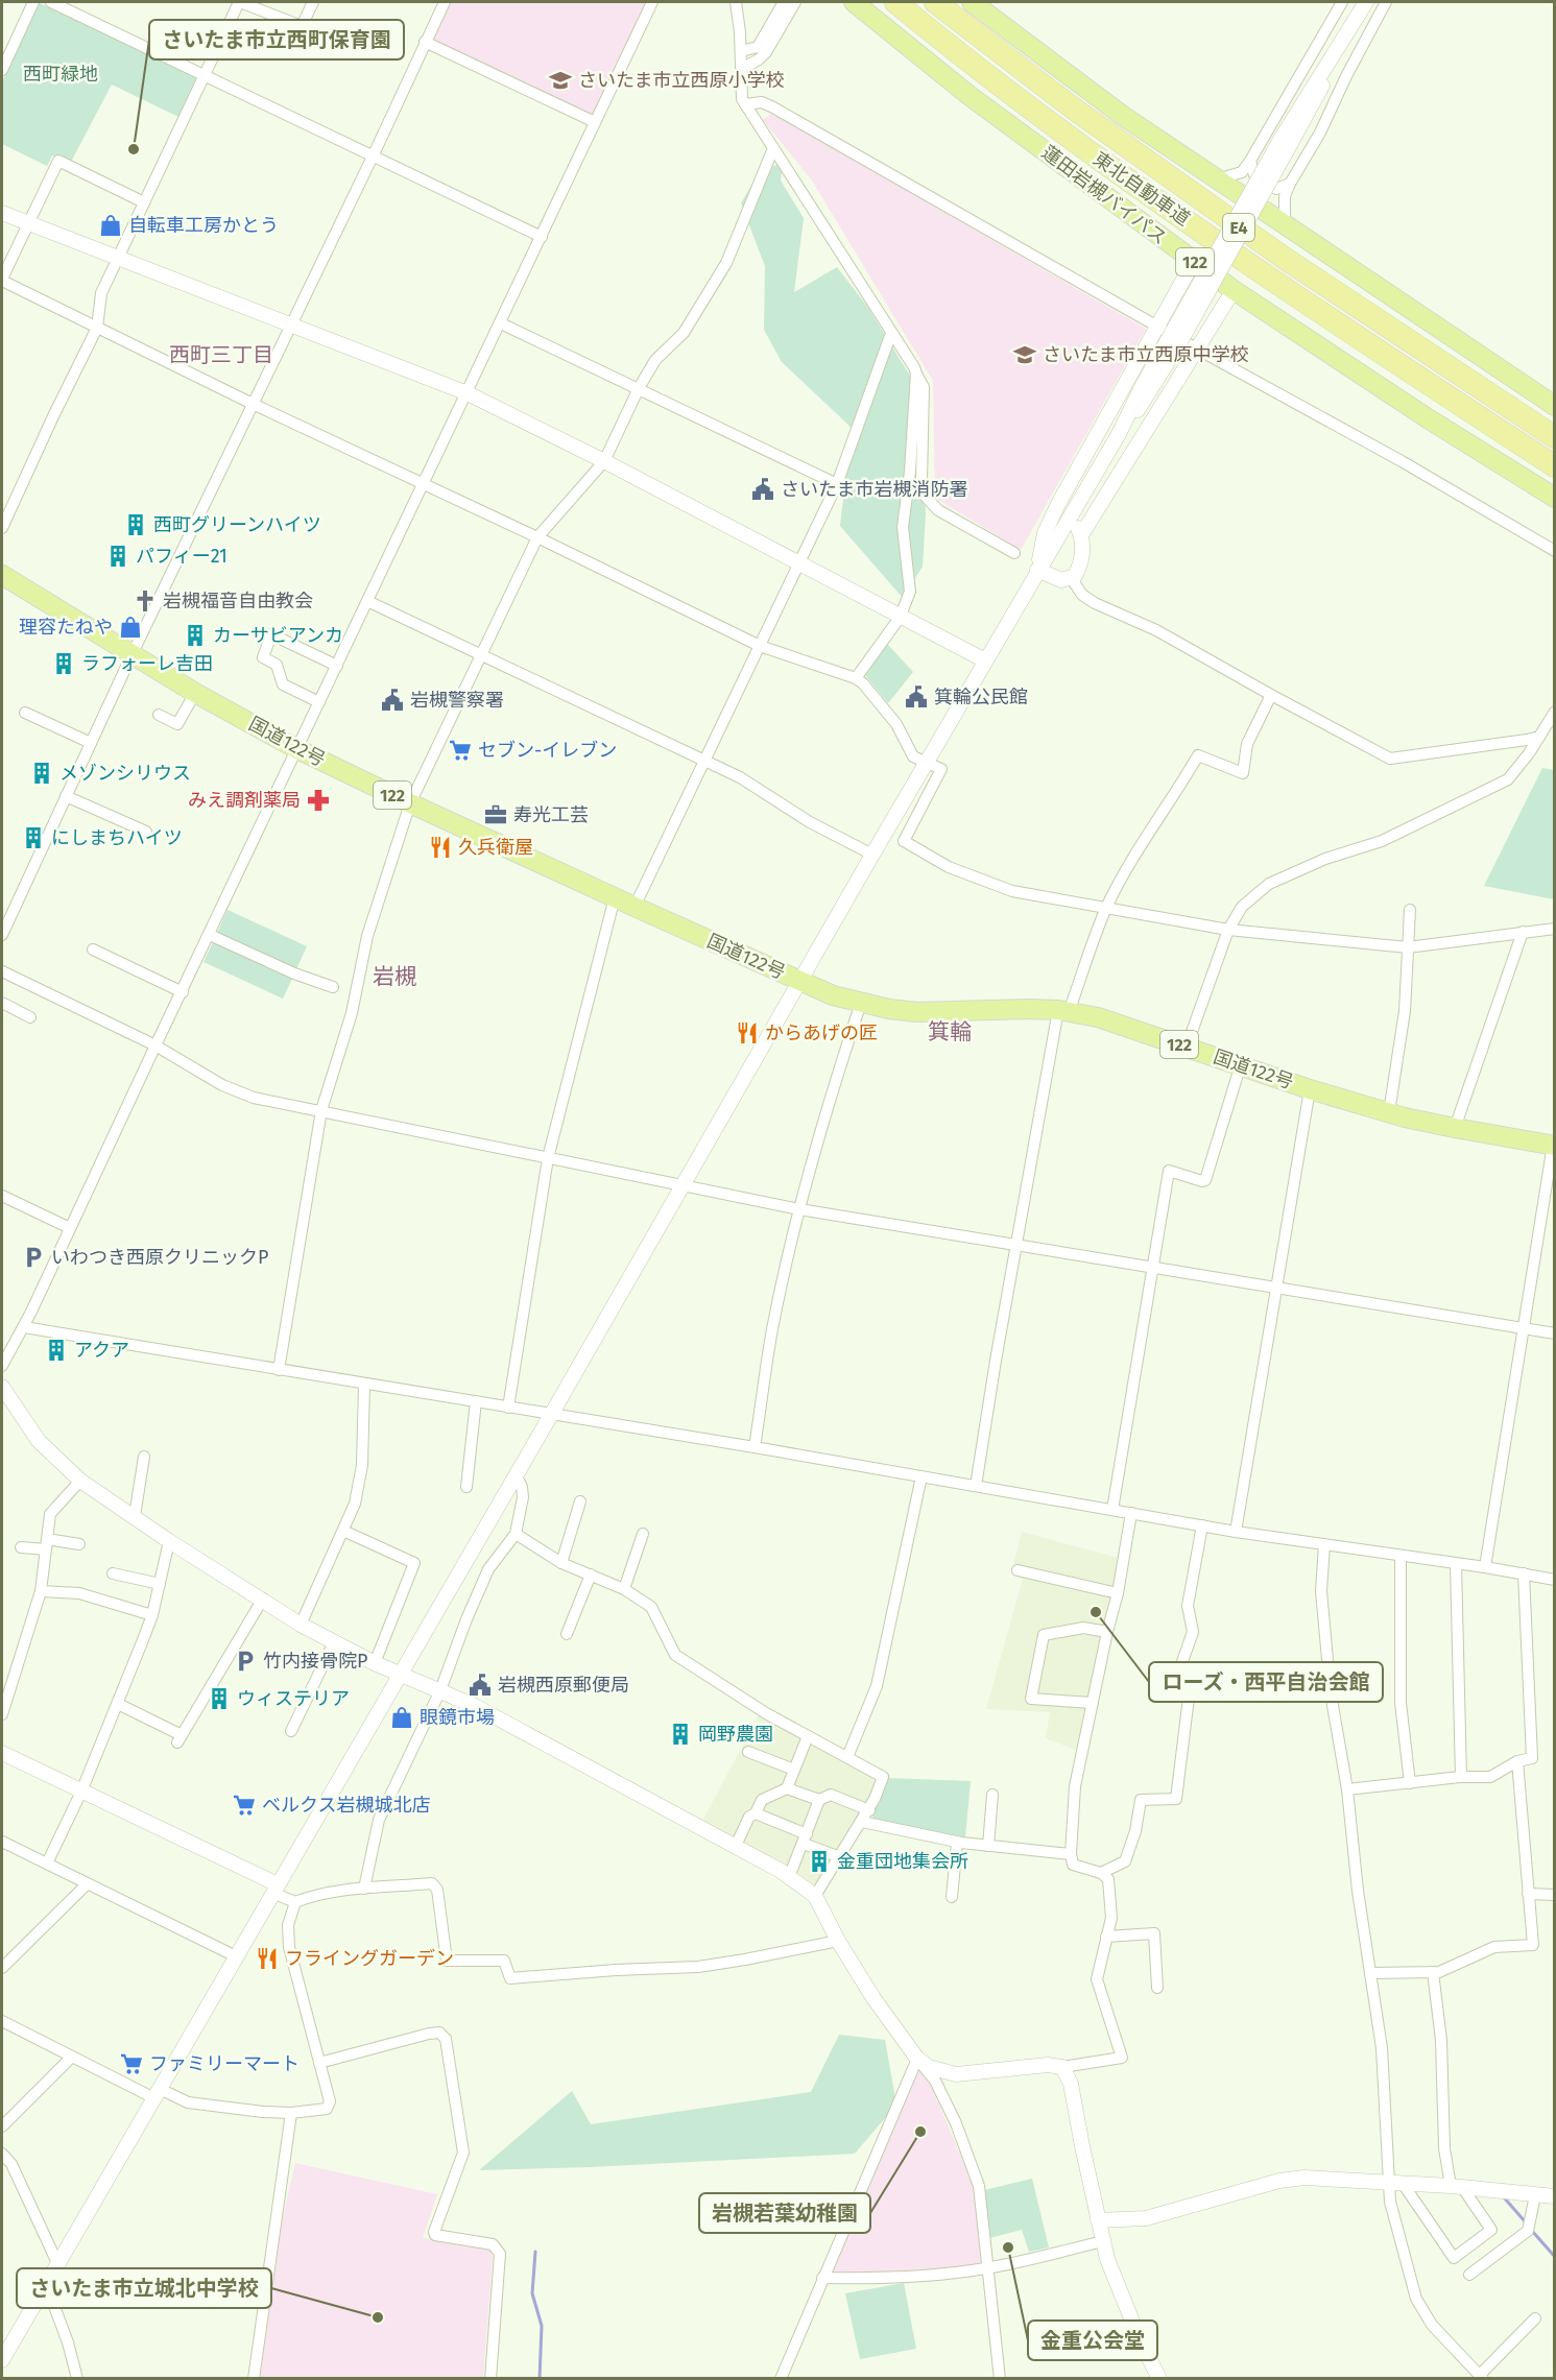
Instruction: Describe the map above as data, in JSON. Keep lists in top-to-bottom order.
{
  "streets": {
    "highway": [
      "東北自動車道",
      "蓮田岩槻バイパス",
      "E4",
      "122",
      "国道122号"
    ]
  },
  "districts": ["西町三丁目", "岩槻", "箕輪"],
  "parks": ["西町緑地"],
  "places": {
    "school or university": ["さいたま市立西原小学校", "さいたま市立西原中学校"],
    "other": [
      "さいたま市立西町保育園",
      "ローズ・西平自治会館",
      "岩槻若葉幼稚園",
      "金重公会堂",
      "さいたま市立城北中学校"
    ],
    "shop": ["自転車工房かとう", "理容たねや", "眼鏡市場"],
    "public building": [
      "さいたま市岩槻消防署",
      "箕輪公民館",
      "岩槻警察署",
      "岩槻西原郵便局"
    ],
    "building": [
      "西町グリーンハイツ",
      "パフィー21",
      "カーサビアンカ",
      "ラフォーレ吉田",
      "メゾンシリウス",
      "にしまちハイツ",
      "アクア",
      "ウィステリア",
      "岡野農園",
      "金重団地集会所"
    ],
    "church": ["岩槻福音自由教会"],
    "supermarket": ["セブン-イレブン", "ベルクス岩槻城北店", "ファミリーマート"],
    "pharmacy": ["みえ調剤薬局"],
    "office": ["寿光工芸"],
    "restaurant": ["久兵衛屋", "からあげの匠", "フライングガーデン"],
    "parking": ["いわつき西原クリニックP", "竹内接骨院P"]
  }
}
